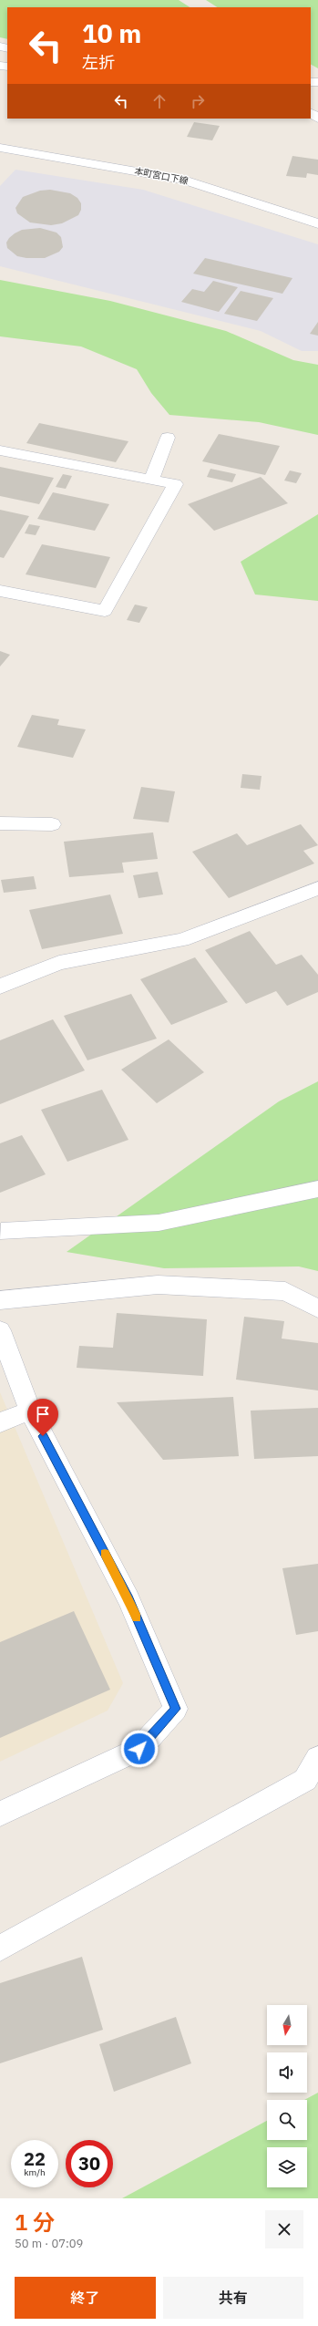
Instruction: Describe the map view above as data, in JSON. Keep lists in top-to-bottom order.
{
  "streets": {
    "street": ["本町宮口下線"]
  },
  "north": "bottom",
  "page": {
    "turn": ["10 m", "左折"],
    "speed": "22 km/h",
    "limit": "30",
    "heading": ["1 分", "50 m · 07:09"],
    "buttons": ["終了", "共有"]
  }
}
